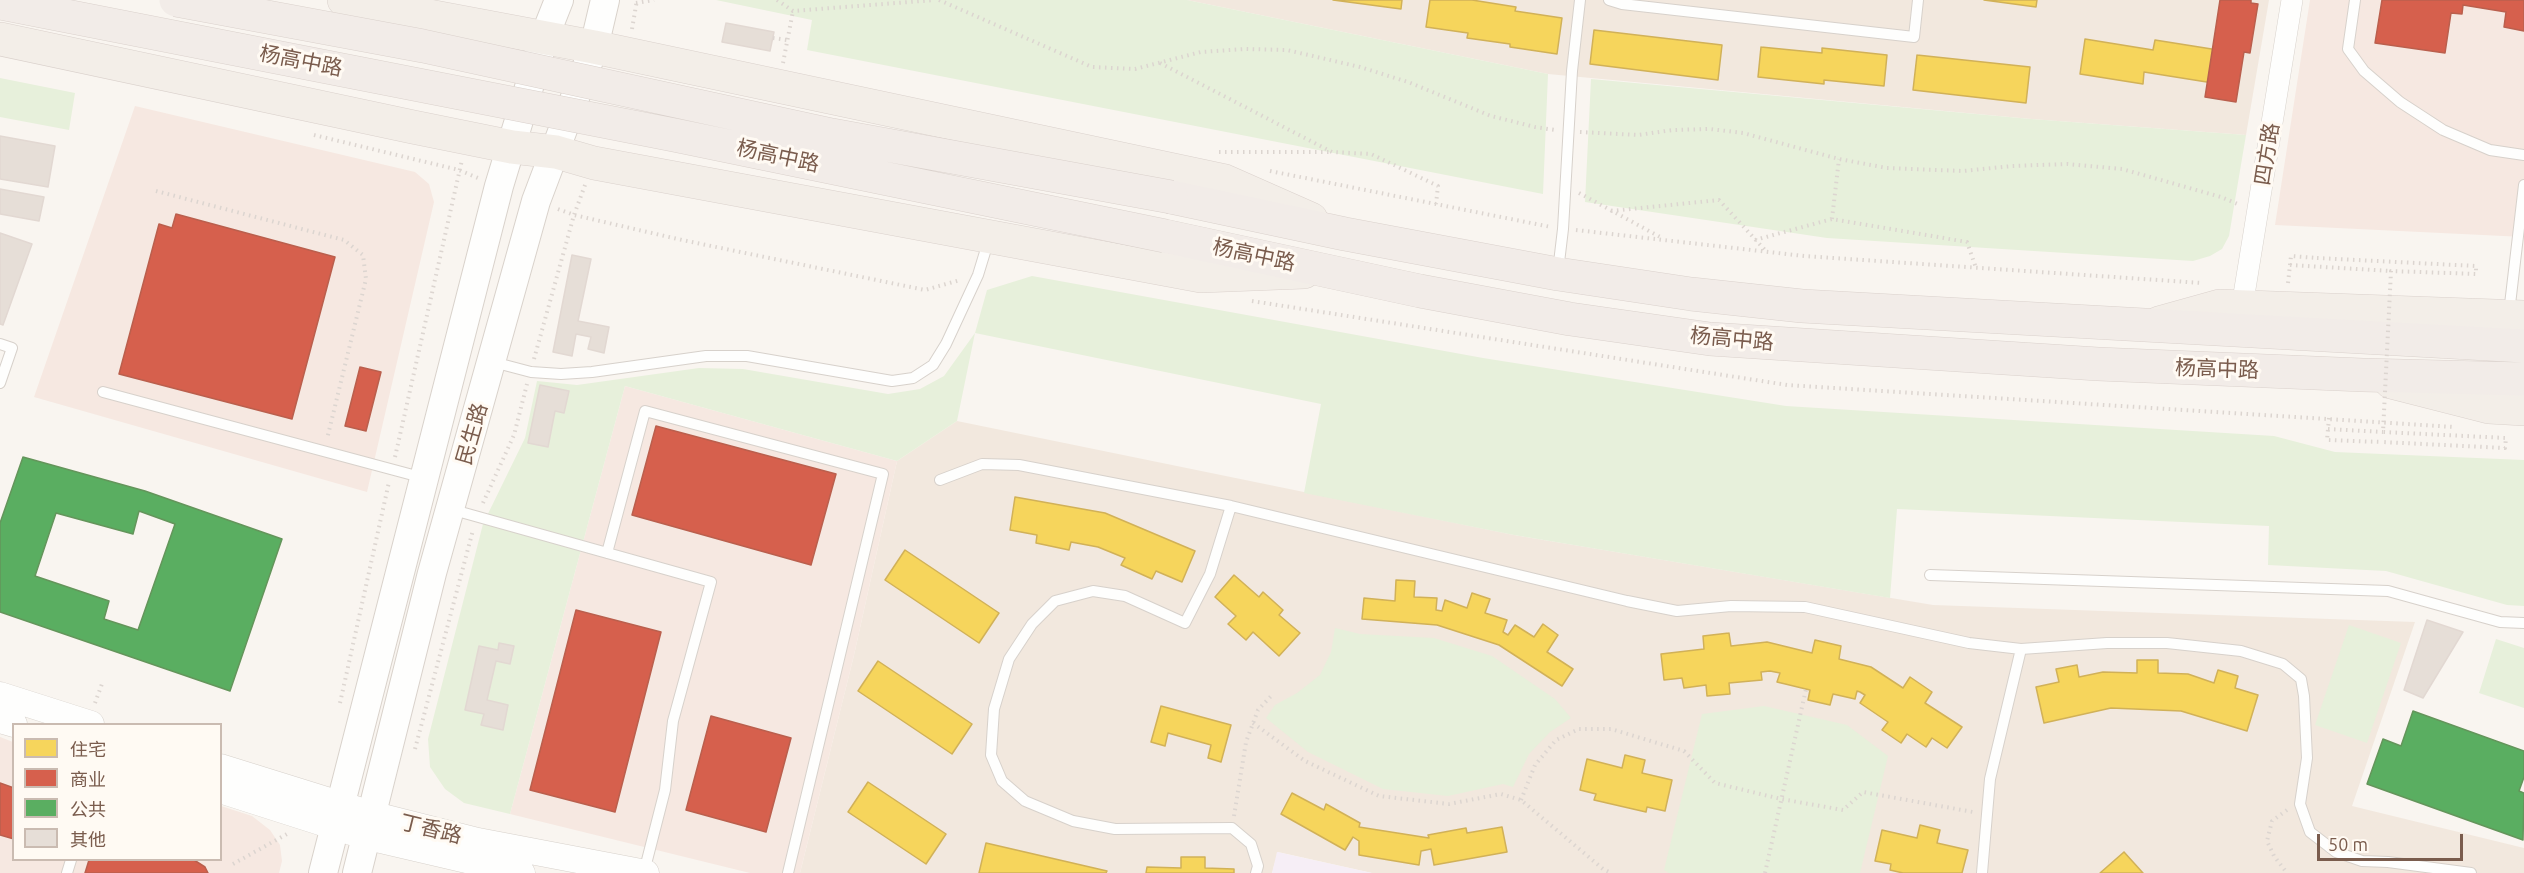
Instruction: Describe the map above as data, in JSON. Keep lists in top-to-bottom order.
{
  "streets": {
    "highway": ["杨高中路"],
    "main road": ["民生路"],
    "street": ["四方路", "丁香路"]
  },
  "crossings": [
    ["杨高中路", "四方路"],
    ["杨高中路", "民生路"],
    ["民生路", "丁香路"]
  ],
  "legend": [
    "住宅",
    "商业",
    "公共",
    "其他"
  ],
  "scale_bar": "50 m"
}
